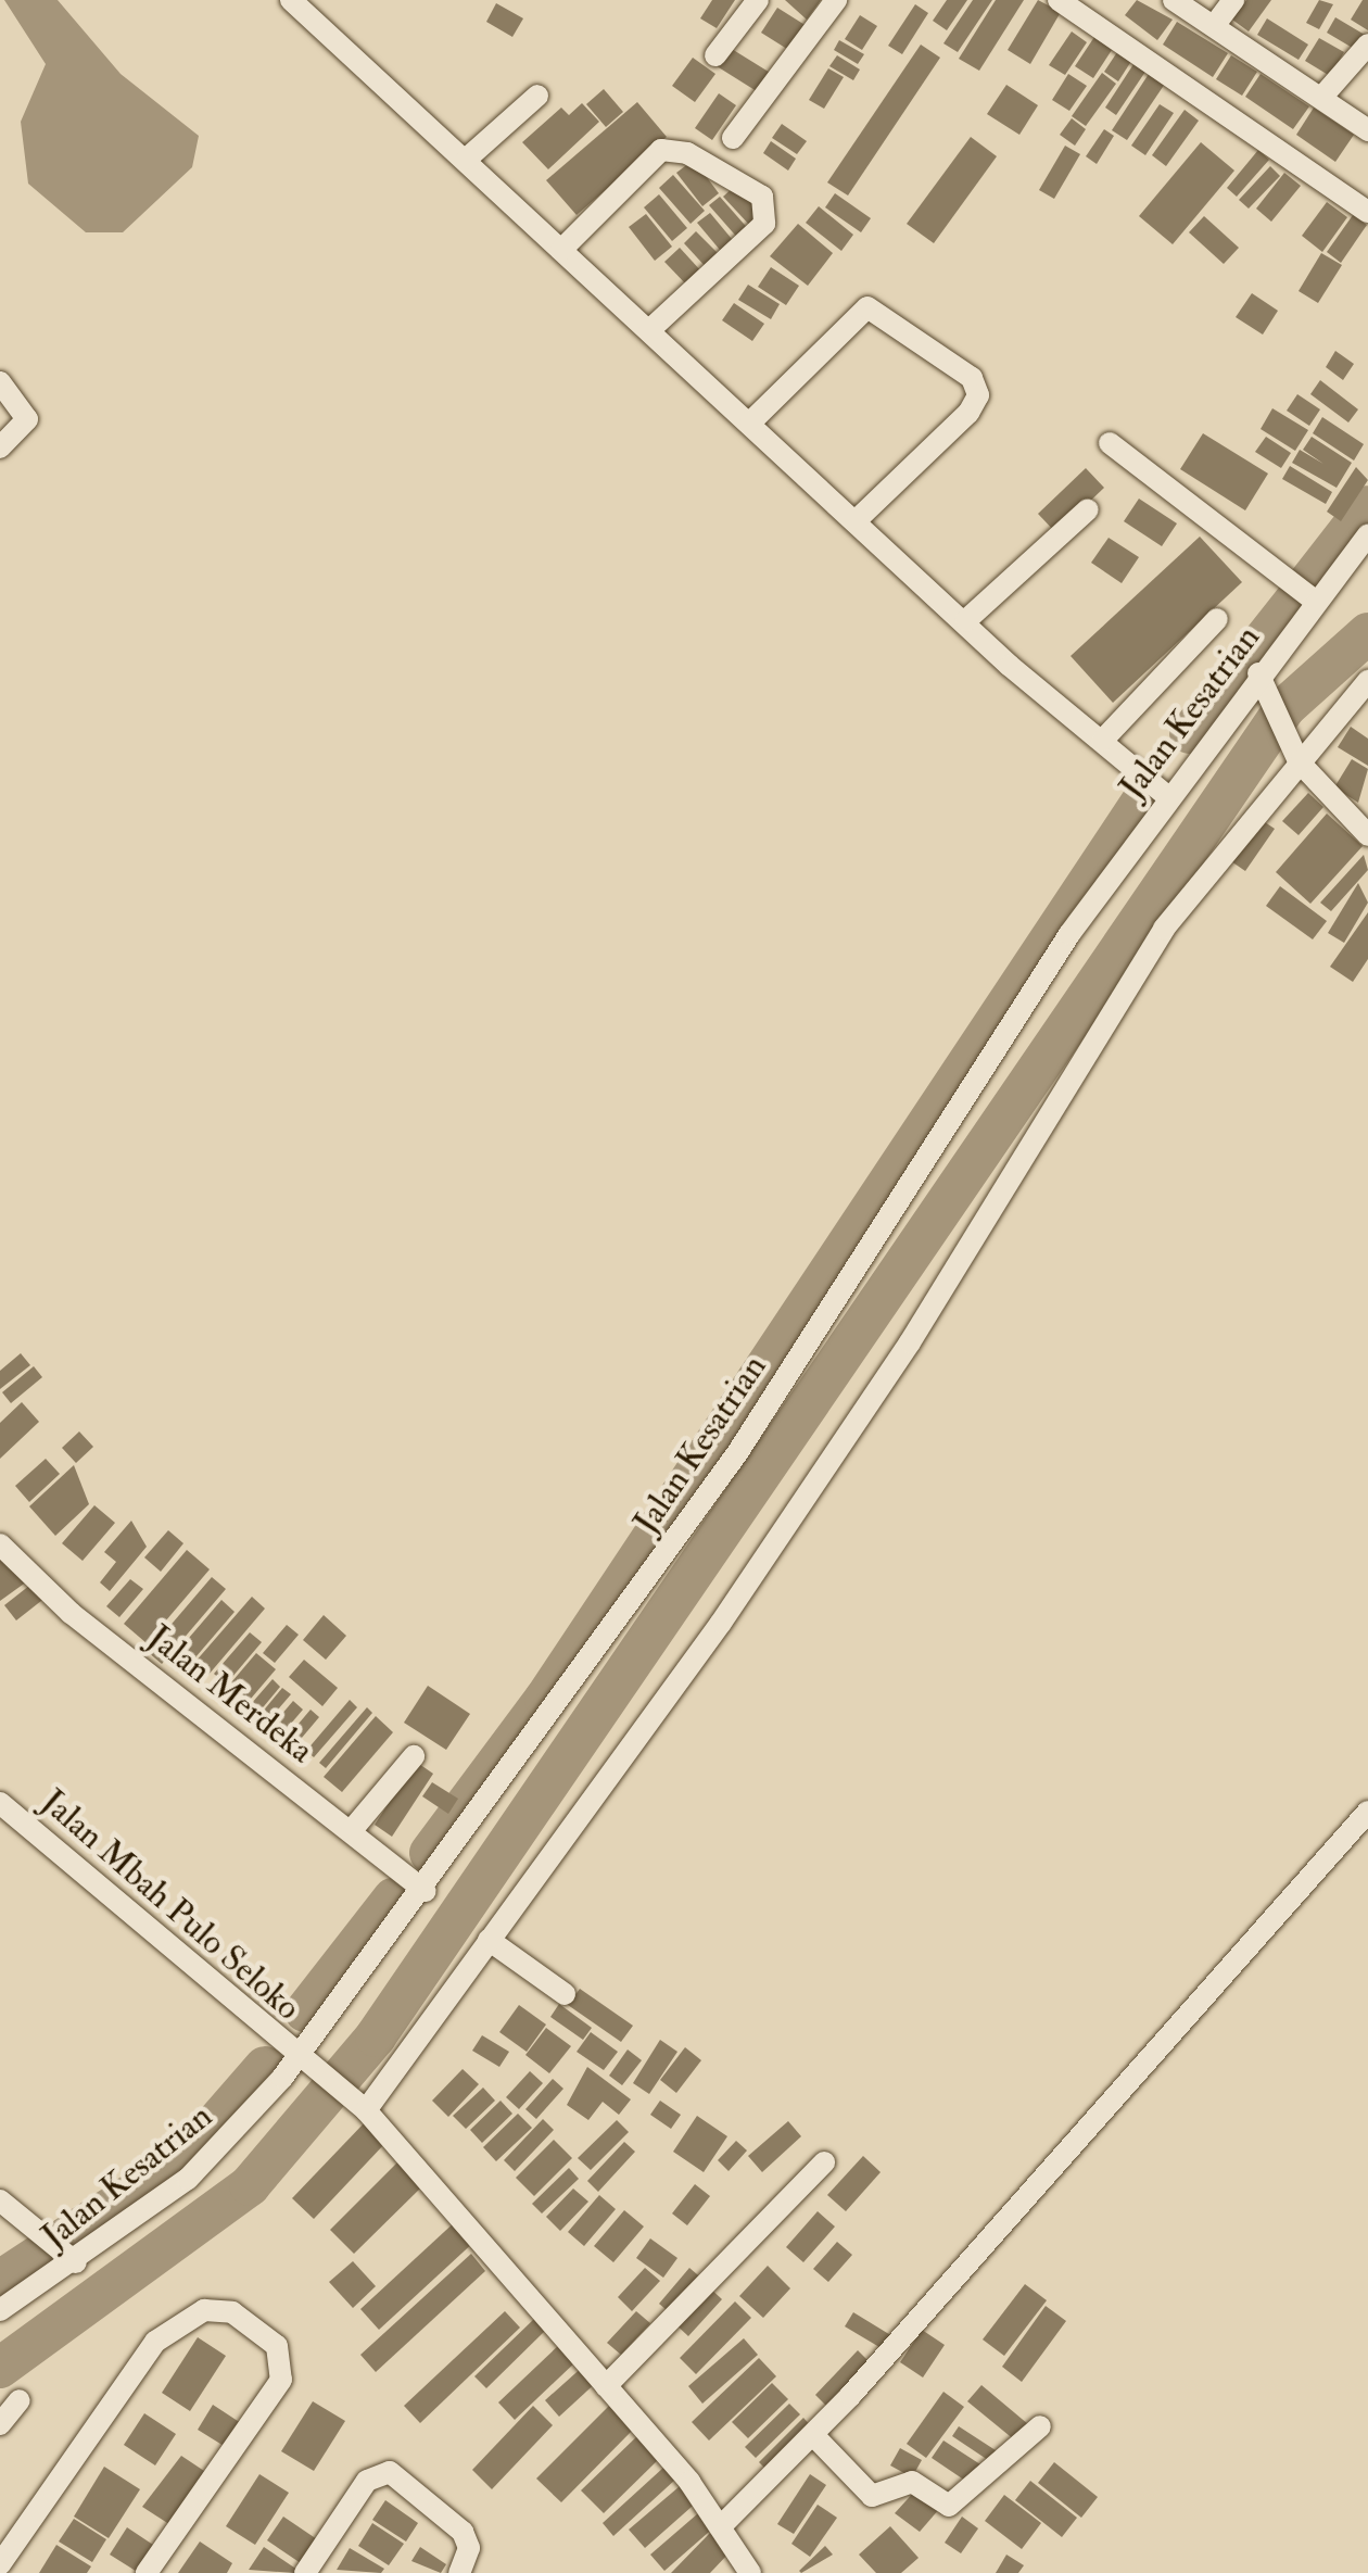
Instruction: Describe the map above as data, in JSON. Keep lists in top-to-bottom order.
{
  "streets": {
    "street": ["Jalan Kesatrian", "Jalan Merdeka", "Jalan Mbah Pulo Seloko"]
  },
  "crossings": [
    ["Jalan Kesatrian", "Jalan Merdeka"],
    ["Jalan Kesatrian", "Jalan Mbah Pulo Seloko"]
  ]
}
